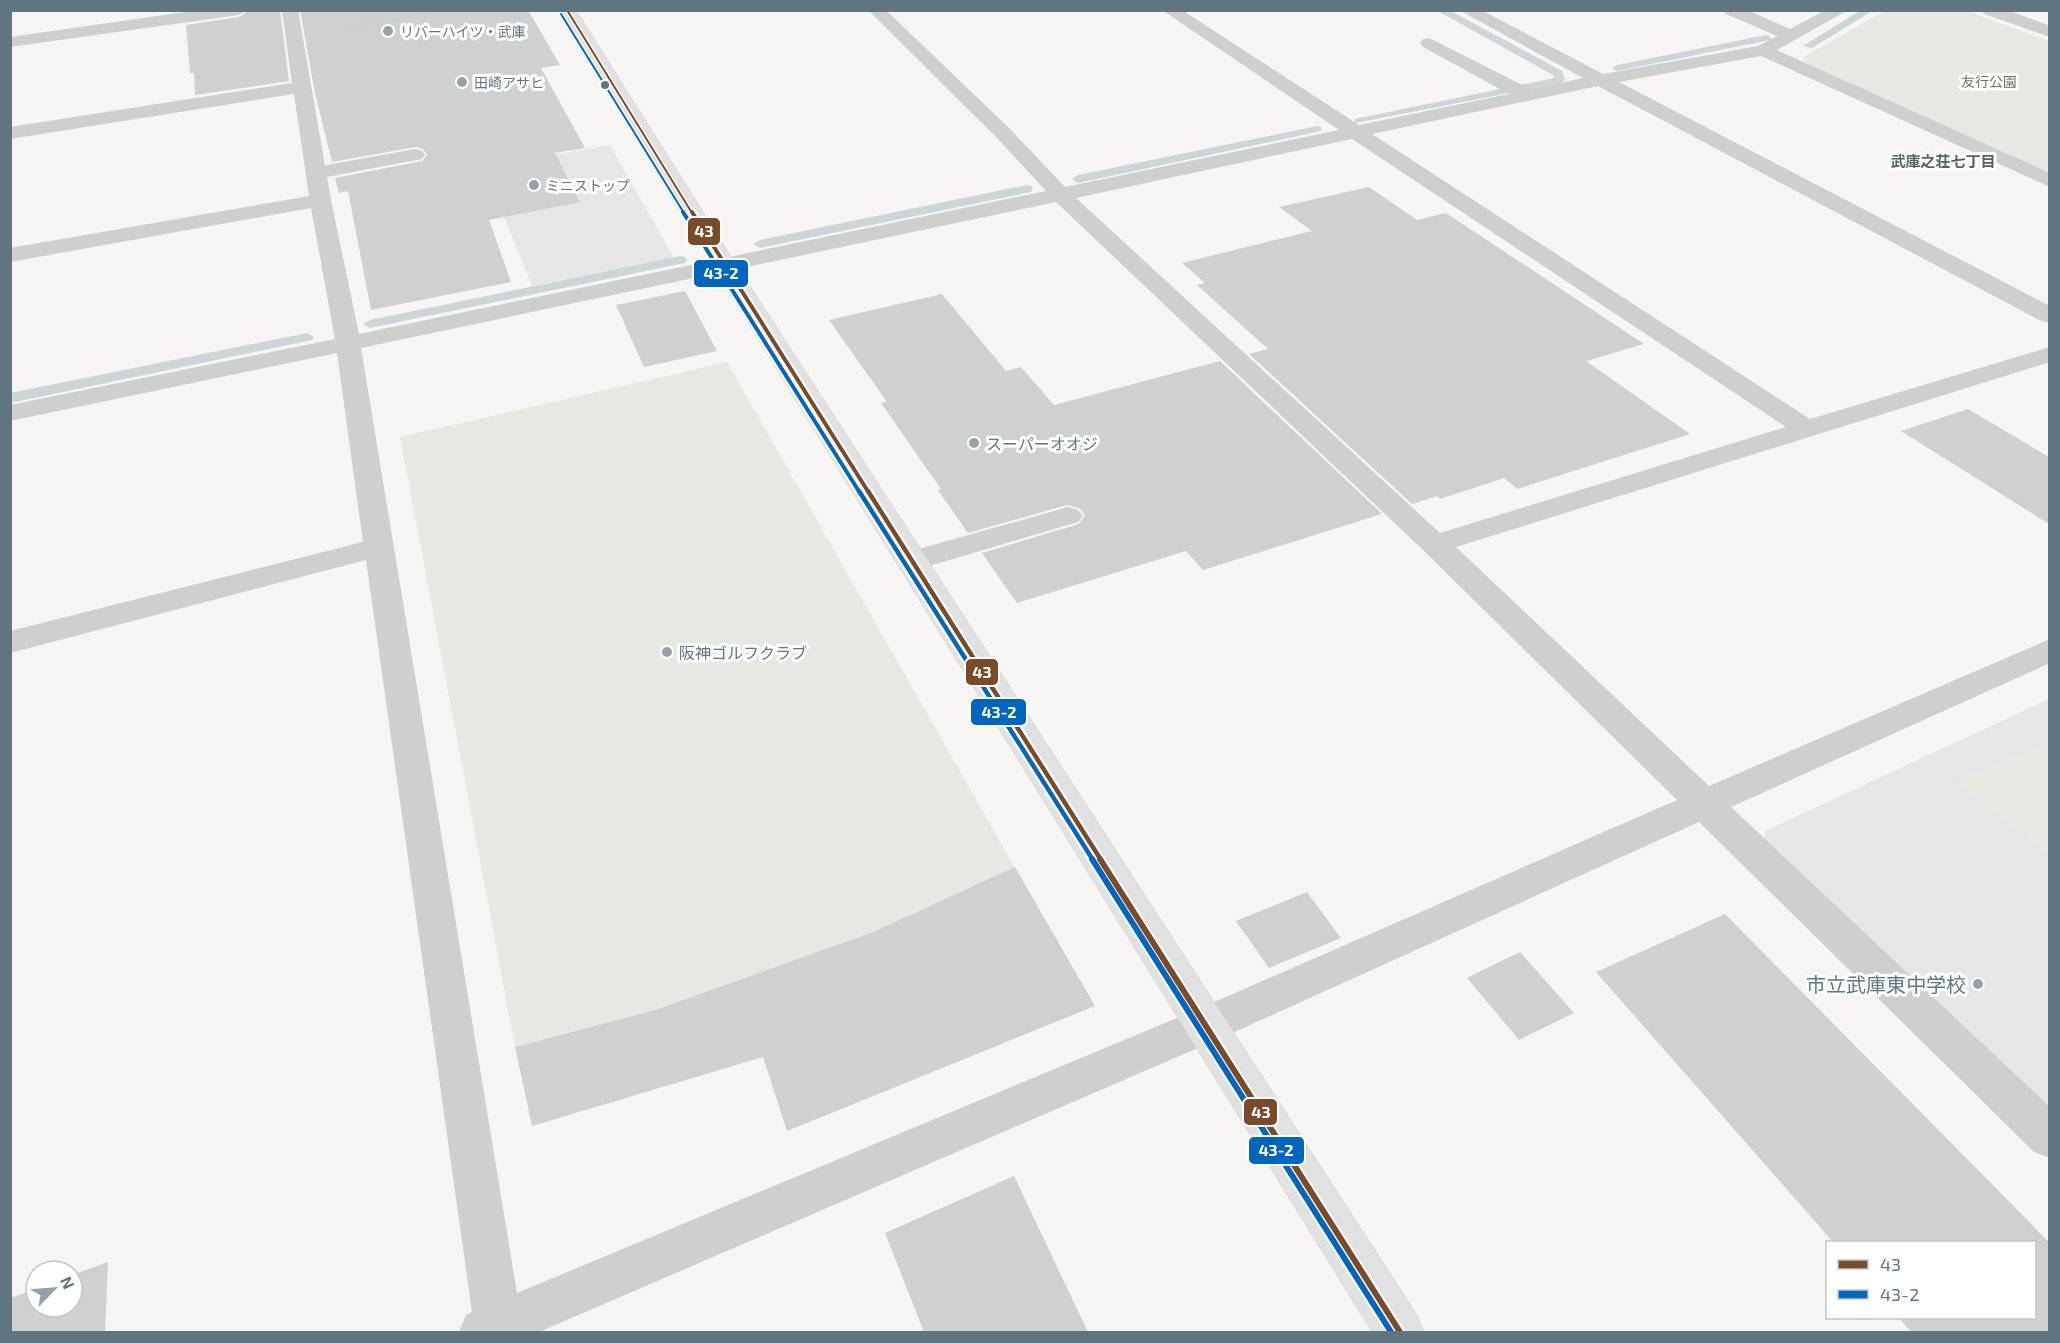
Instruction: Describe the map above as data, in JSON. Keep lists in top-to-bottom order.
{
  "districts": ["武庫之荘七丁目"],
  "parks": ["友行公園"],
  "places": [
    "リバーハイツ・武庫",
    "田崎アサヒ",
    "ミニストップ",
    "スーパーオオジ",
    "阪神ゴルフクラブ",
    "市立武庫東中学校"
  ],
  "lines": ["transit line 43", "transit line 43-2"],
  "legend": ["43", "43-2"],
  "north": "top right"
}
